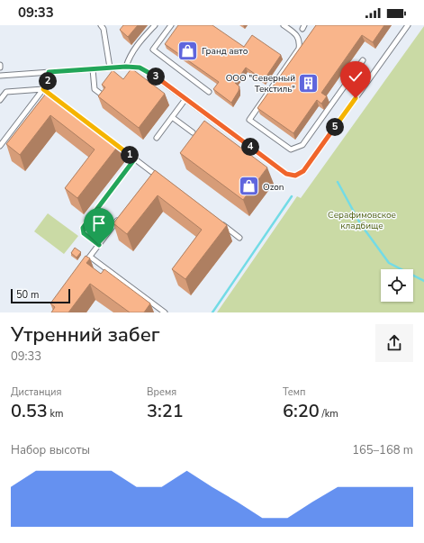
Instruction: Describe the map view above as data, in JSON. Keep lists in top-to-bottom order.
{
  "parks": ["Серафимовское кладбище"],
  "places": {
    "shop": ["Гранд авто", "Ozon"],
    "building": ["ООО \"Северный Текстиль\""]
  },
  "scale_bar": "50 m",
  "page": {
    "status": "09:33",
    "pins": [
      "3",
      "2",
      "5",
      "4",
      "1"
    ],
    "scale": "50 m",
    "heading": ["Утренний забег", "09:33"],
    "stats": [
      ["Дистанция", "0.53 km"],
      ["Время", "3:21"],
      ["Темп", "6:20 /km"]
    ],
    "chart": ["Набор высоты", "165–168 m"]
  }
}
